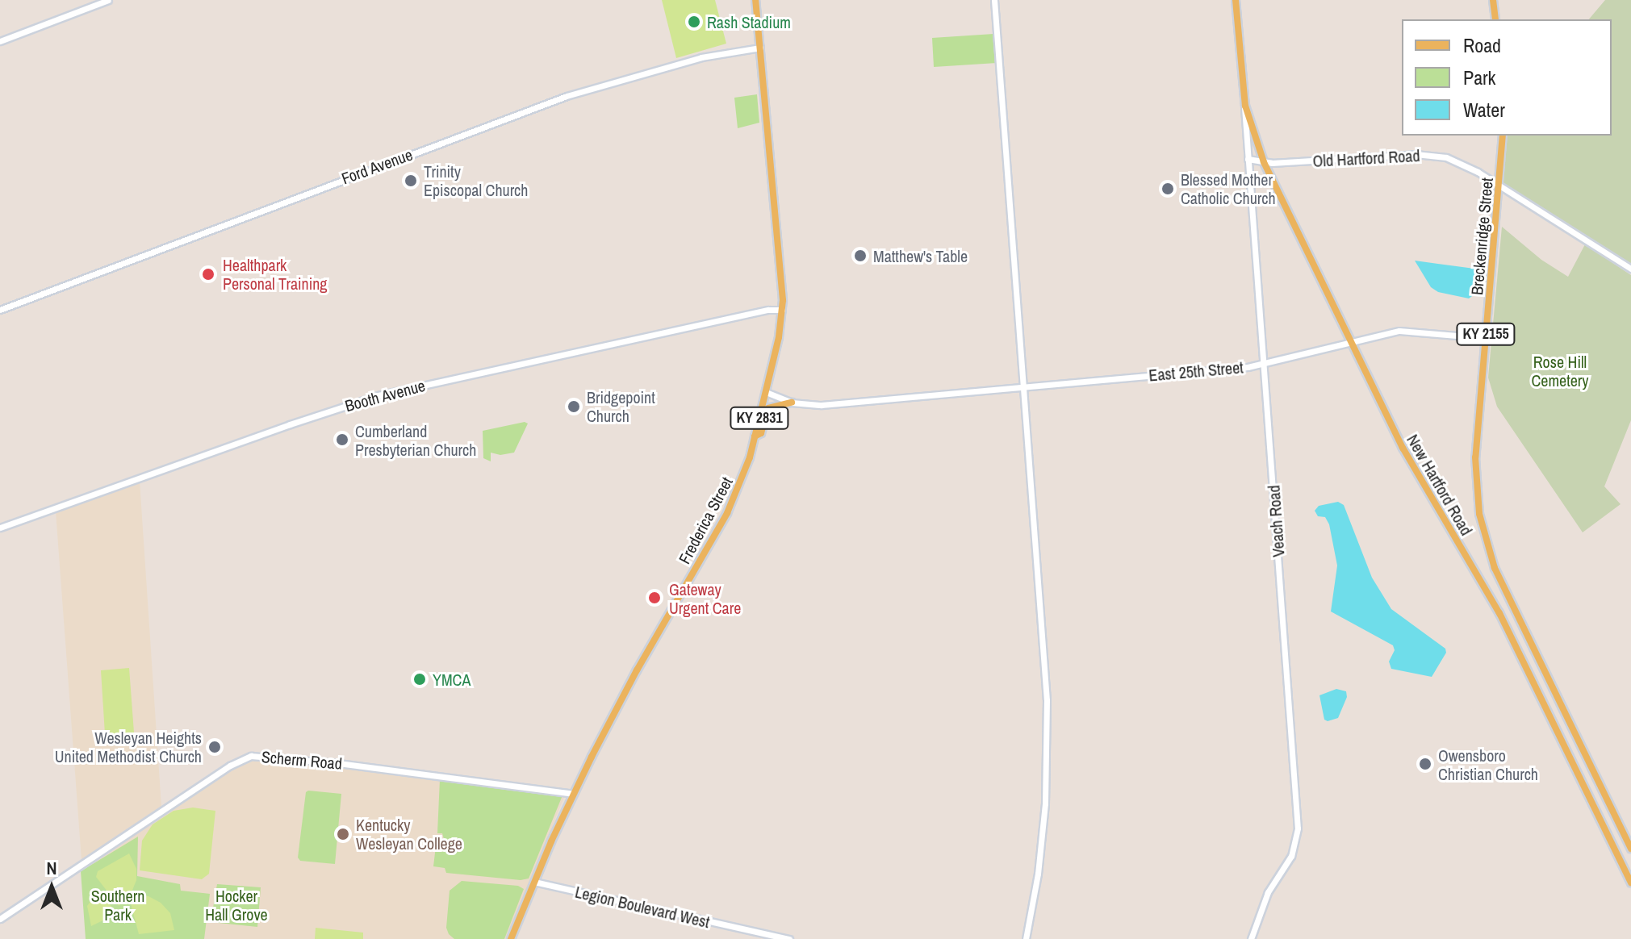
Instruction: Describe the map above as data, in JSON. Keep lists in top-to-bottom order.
{
  "streets": {
    "main road": [
      "Breckenridge Street",
      "KY 2155",
      "KY 2831",
      "New Hartford Road",
      "Frederica Street"
    ],
    "street": [
      "Old Hartford Road",
      "Ford Avenue",
      "East 25th Street",
      "Booth Avenue",
      "Veach Road",
      "Scherm Road",
      "Legion Boulevard West"
    ]
  },
  "crossings": [
    ["Old Hartford Road", "Breckenridge Street"],
    ["Old Hartford Road", "New Hartford Road"],
    ["Old Hartford Road", "Veach Road"],
    ["Ford Avenue", "Frederica Street"],
    ["Breckenridge Street", "East 25th Street"],
    ["Breckenridge Street", "New Hartford Road"],
    ["East 25th Street", "New Hartford Road"],
    ["East 25th Street", "Frederica Street"],
    ["East 25th Street", "Veach Road"],
    ["Booth Avenue", "Frederica Street"],
    ["New Hartford Road", "Veach Road"],
    ["Frederica Street", "Scherm Road"],
    ["Frederica Street", "Legion Boulevard West"]
  ],
  "parks": ["Rose Hill Cemetery", "Southern Park", "Hocker Hall Grove"],
  "places": [
    "Rash Stadium",
    "Trinity Episcopal Church",
    "Blessed Mother Catholic Church",
    "Matthew's Table",
    "Healthpark Personal Training",
    "Bridgepoint Church",
    "Cumberland Presbyterian Church",
    "Gateway Urgent Care",
    "YMCA",
    "Wesleyan Heights United Methodist Church",
    "Owensboro Christian Church",
    "Kentucky Wesleyan College"
  ],
  "legend": ["Road", "Park", "Water"],
  "north": "top"
}
